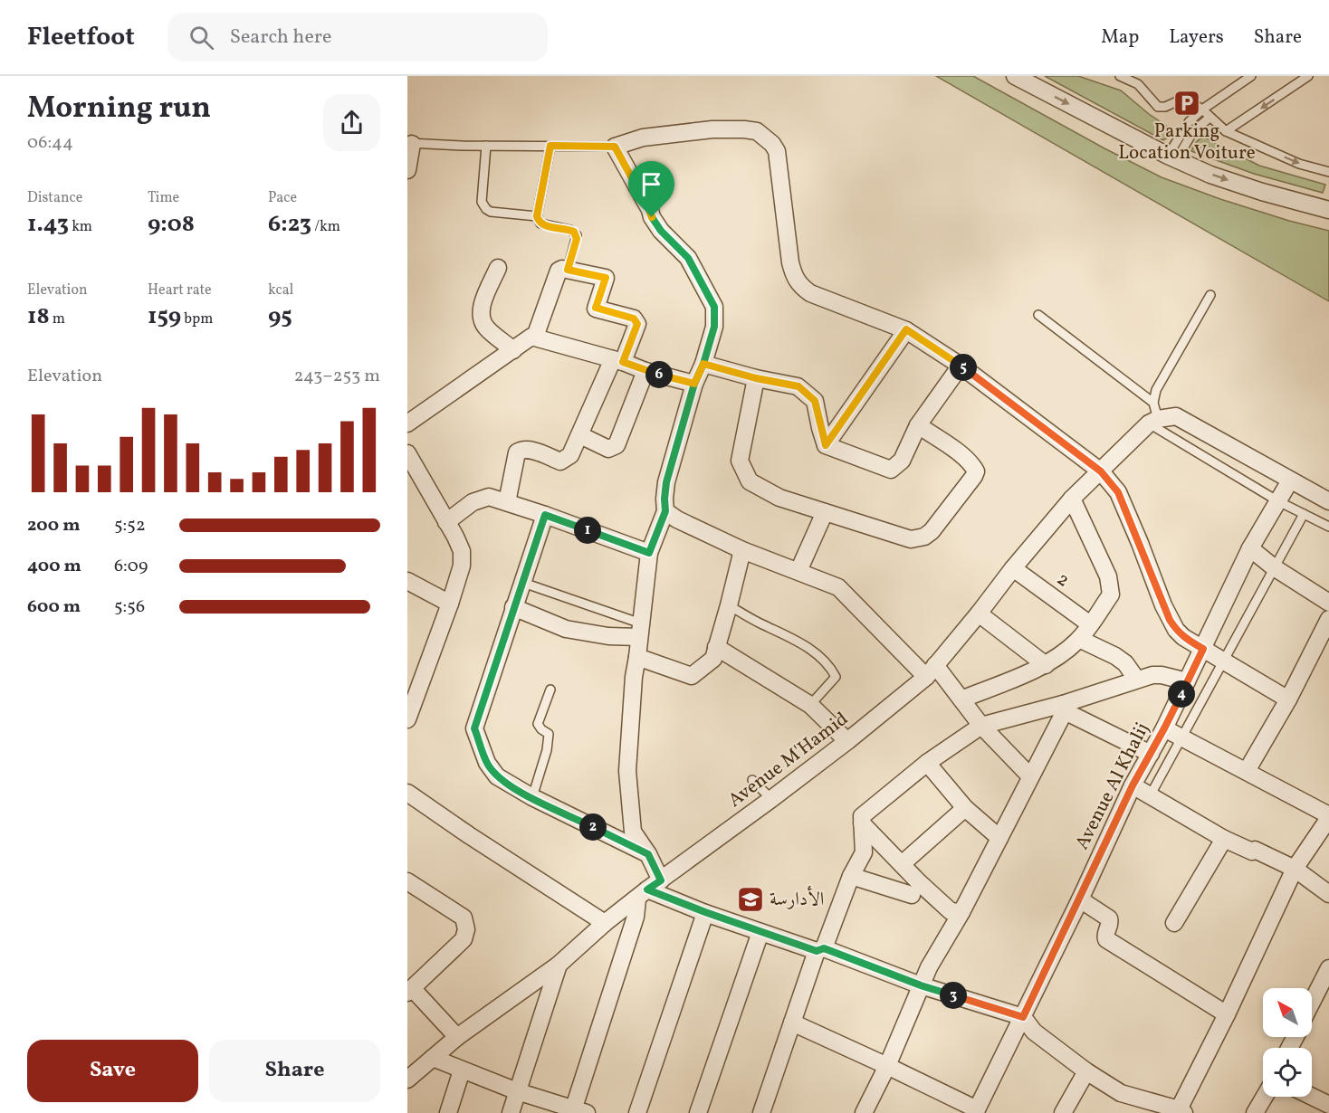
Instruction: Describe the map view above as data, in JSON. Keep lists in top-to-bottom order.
{
  "streets": {
    "street": ["2", "Avenue M'Hamid", "Avenue Al Khalij"]
  },
  "crossings": [
    ["2", "Avenue M'Hamid"]
  ],
  "places": {
    "parking": ["Parking Location Voiture"],
    "school or university": ["الأدارسة"]
  },
  "north": "top left",
  "page": {
    "header": "Fleetfoot",
    "search": "Search here",
    "nav": ["Map", "Layers", "Share"],
    "heading": ["Morning run", "06:44"],
    "stats": [
      ["Distance", "1.43 km"],
      ["Time", "9:08"],
      ["Pace", "6:23 /km"],
      ["Elevation", "18 m"],
      ["Heart rate", "159 bpm"],
      ["kcal", "95"]
    ],
    "chart": ["Elevation", "243–253 m"],
    "pins": [
      "5",
      "6",
      "1",
      "4",
      "2",
      "3"
    ],
    "list": [
      {
        "name": "200 m",
        "note": "5:52"
      },
      {
        "name": "400 m",
        "note": "6:09"
      },
      {
        "name": "600 m",
        "note": "5:56"
      }
    ],
    "buttons": ["Save", "Share"]
  }
}
